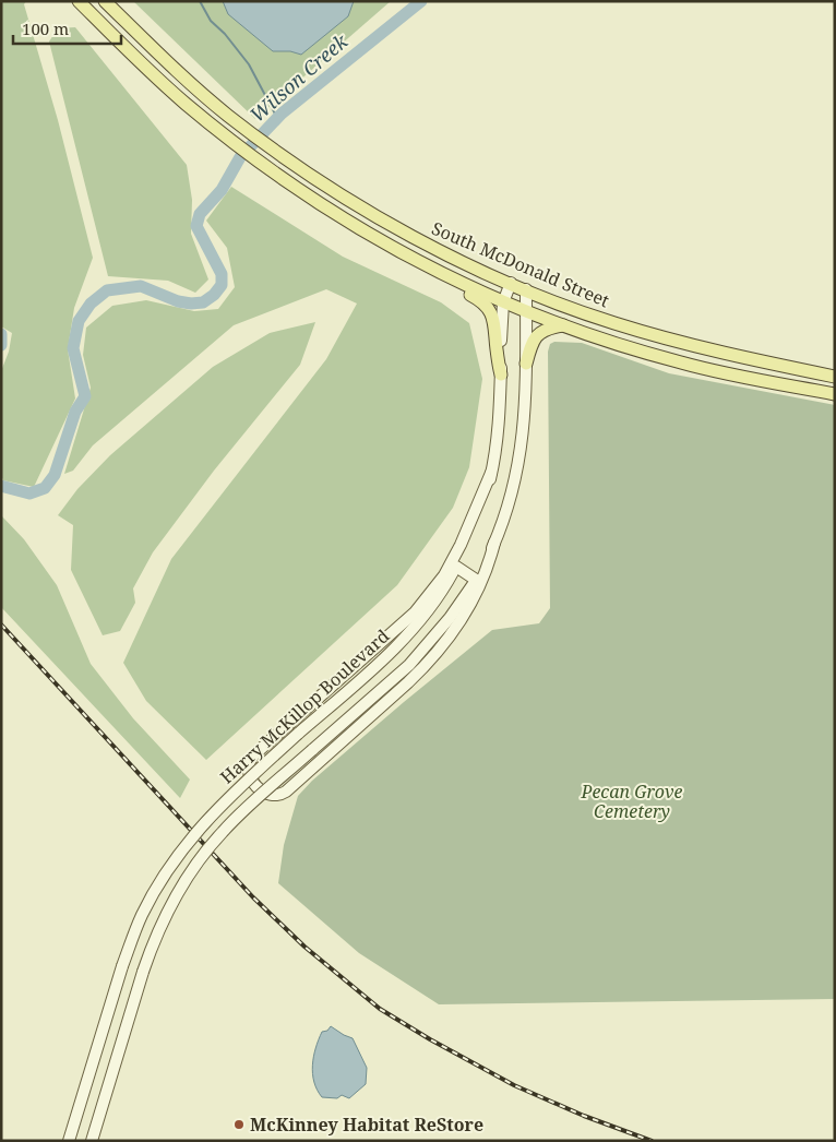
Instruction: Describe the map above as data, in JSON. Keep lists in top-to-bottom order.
{
  "streets": {
    "main road": ["South McDonald Street", "Harry McKillop Boulevard"]
  },
  "crossings": [
    ["South McDonald Street", "Harry McKillop Boulevard"]
  ],
  "water": ["Wilson Creek"],
  "parks": ["Pecan Grove Cemetery"],
  "places": ["McKinney Habitat ReStore"],
  "scale_bar": "100 m"
}
